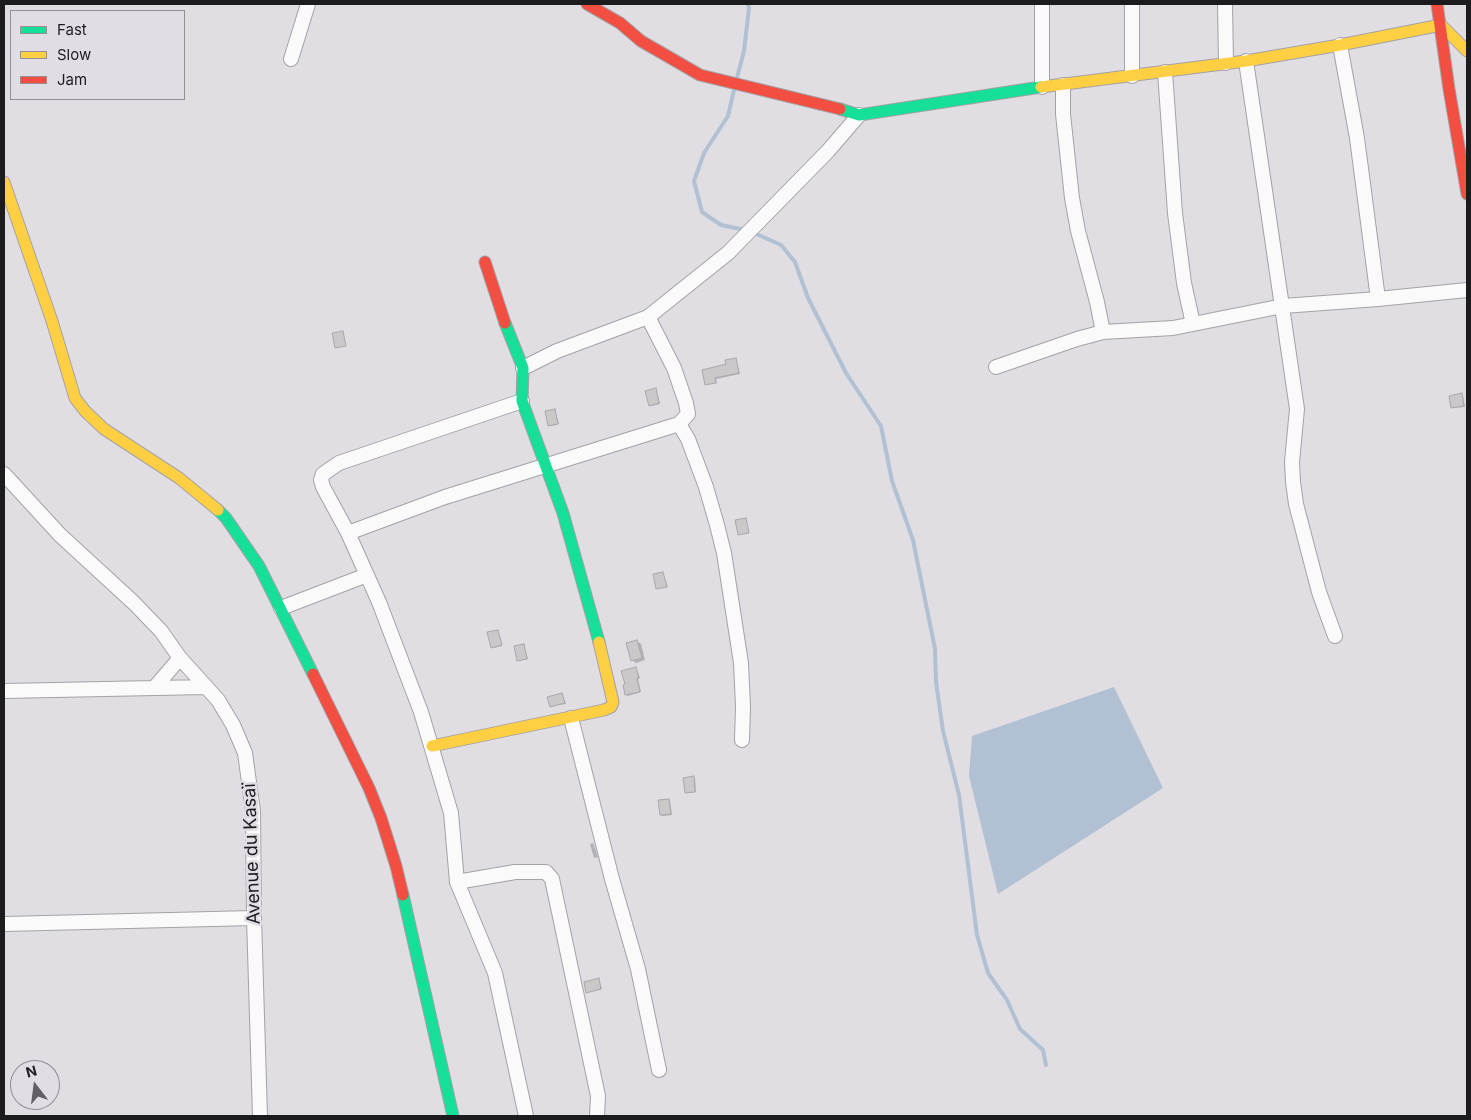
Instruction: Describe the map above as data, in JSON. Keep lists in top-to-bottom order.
{
  "streets": {
    "street": ["Avenue du Kasaï"]
  },
  "legend": ["Fast", "Slow", "Jam"],
  "north": "top"
}
